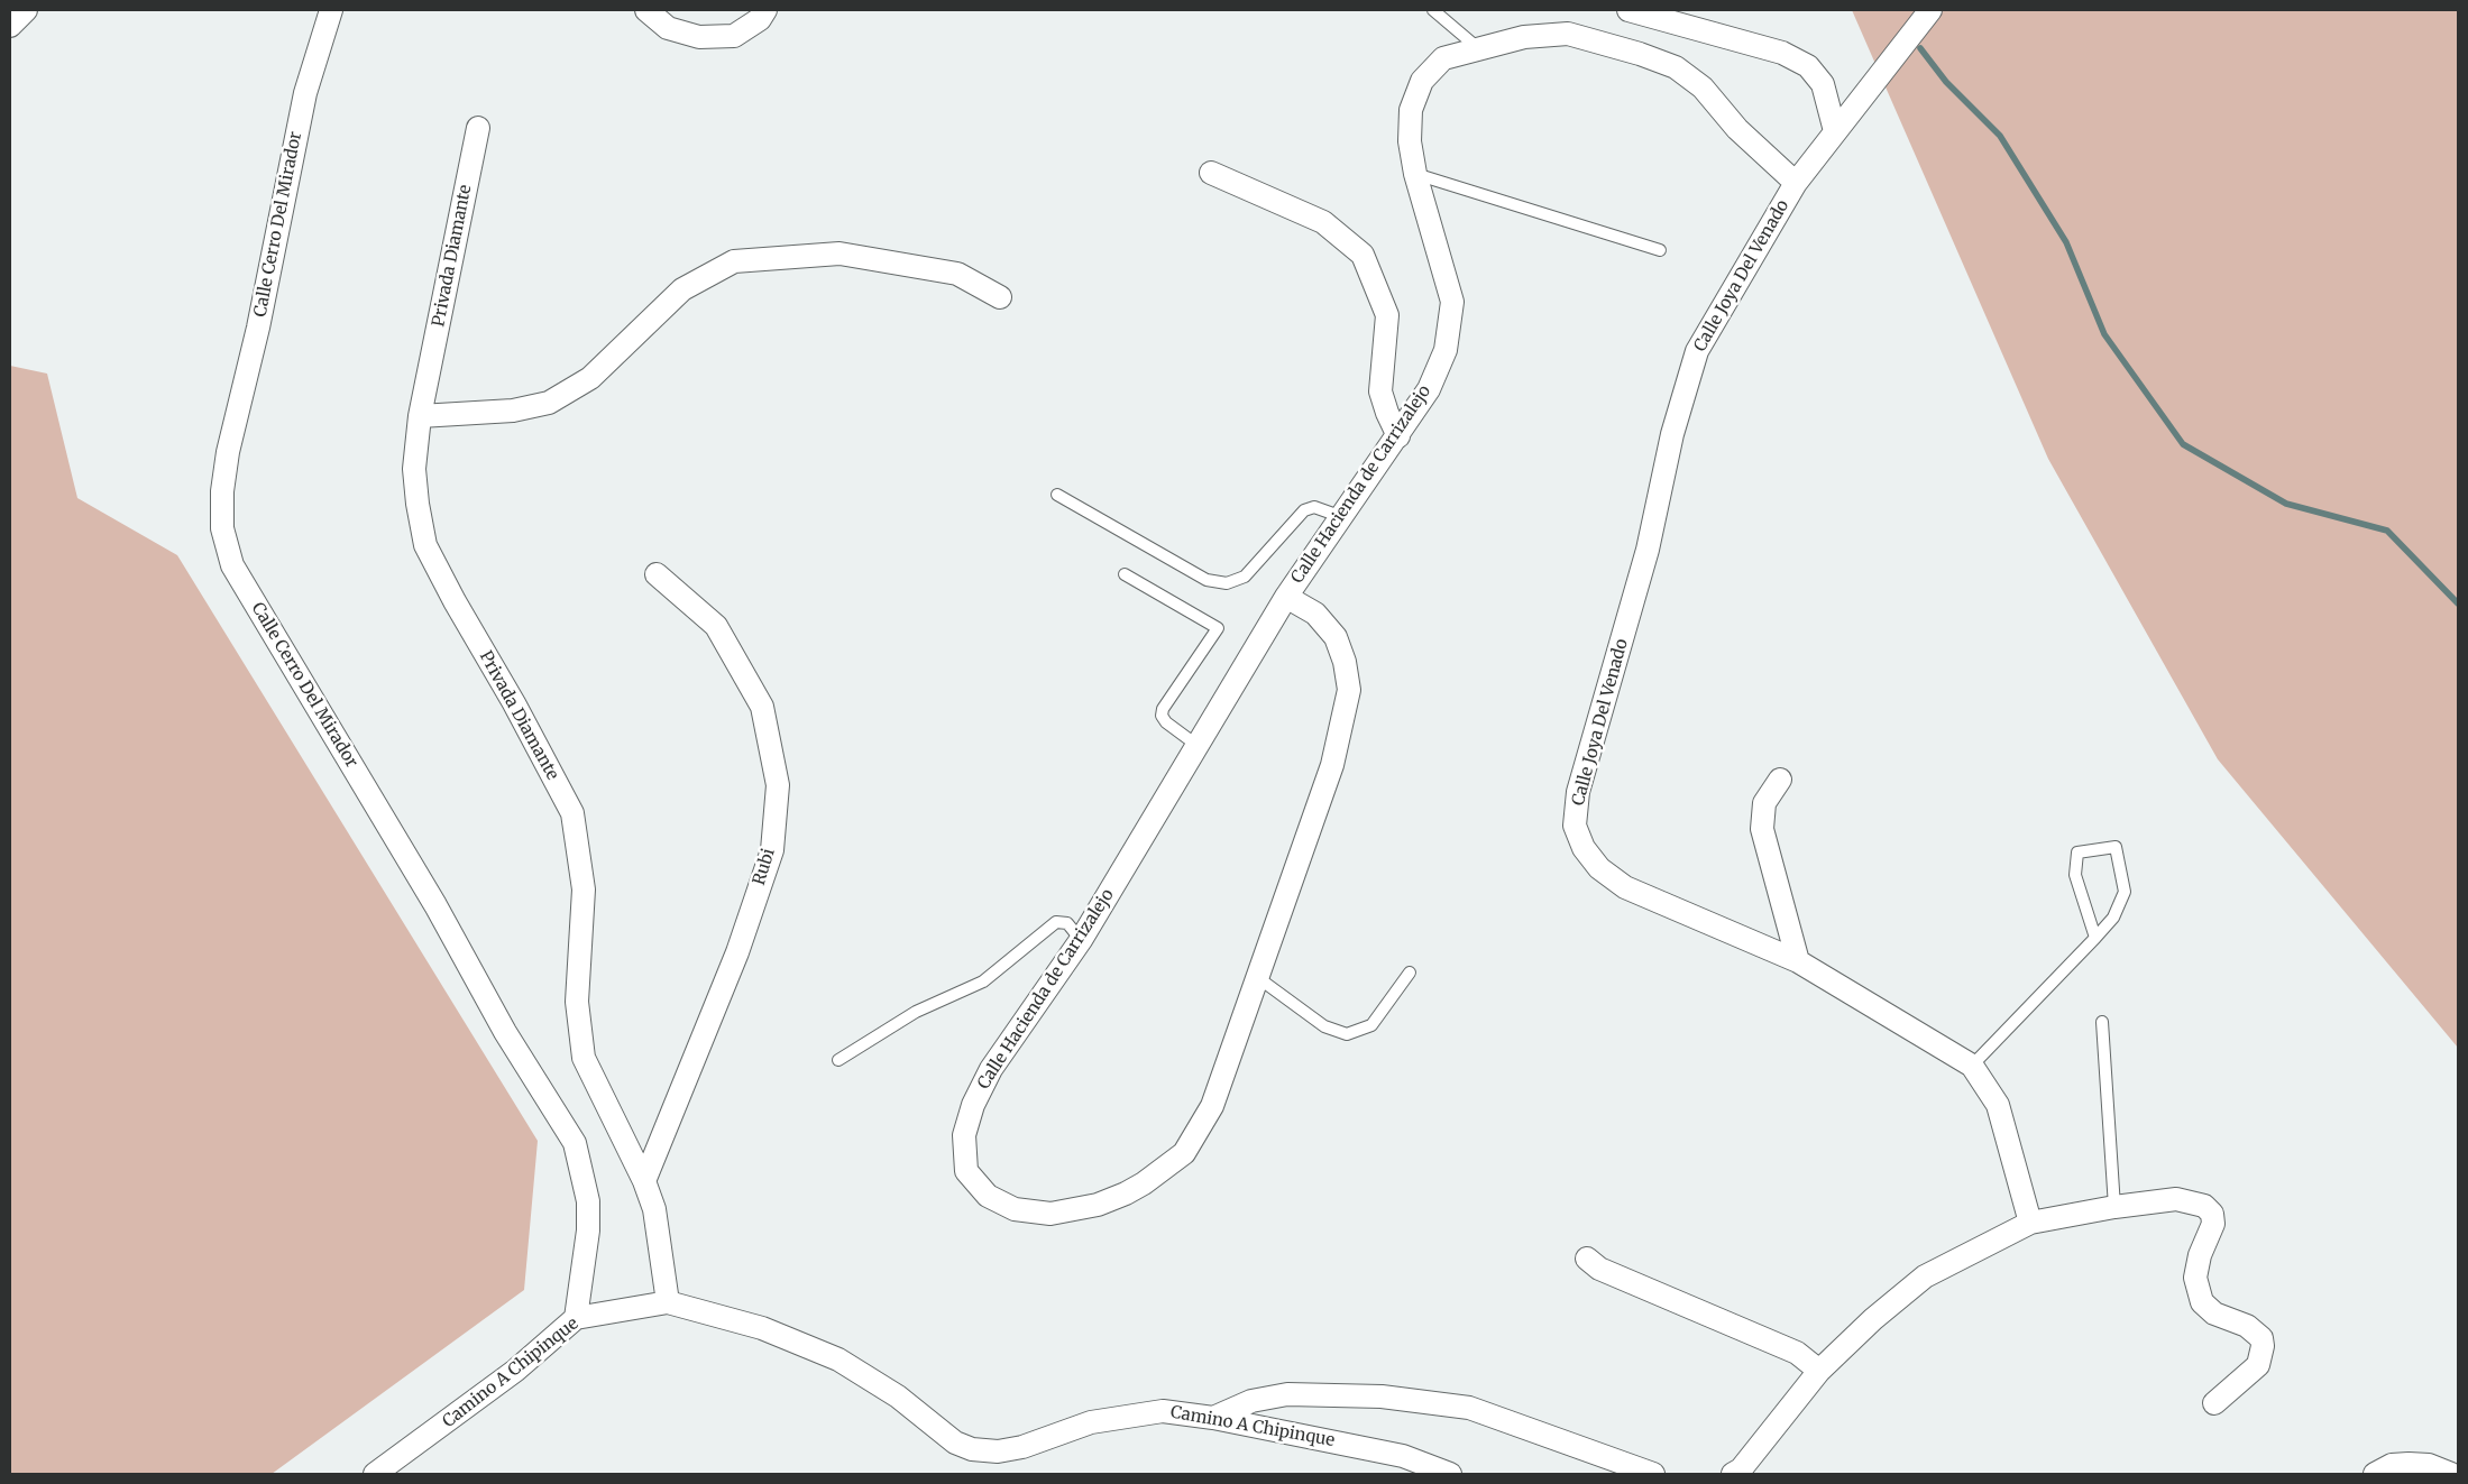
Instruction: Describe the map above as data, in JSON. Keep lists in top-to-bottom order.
{
  "streets": {
    "street": [
      "Calle Cerro Del Mirador",
      "Privada Diamante",
      "Calle Joya Del Venado",
      "Calle Hacienda de Carrizalejo",
      "Rubi",
      "Camino A Chipinque"
    ]
  },
  "crossings": [
    ["Calle Cerro Del Mirador", "Camino A Chipinque"],
    ["Privada Diamante", "Rubi"],
    ["Privada Diamante", "Camino A Chipinque"],
    ["Calle Joya Del Venado", "Calle Hacienda de Carrizalejo"]
  ]
}
